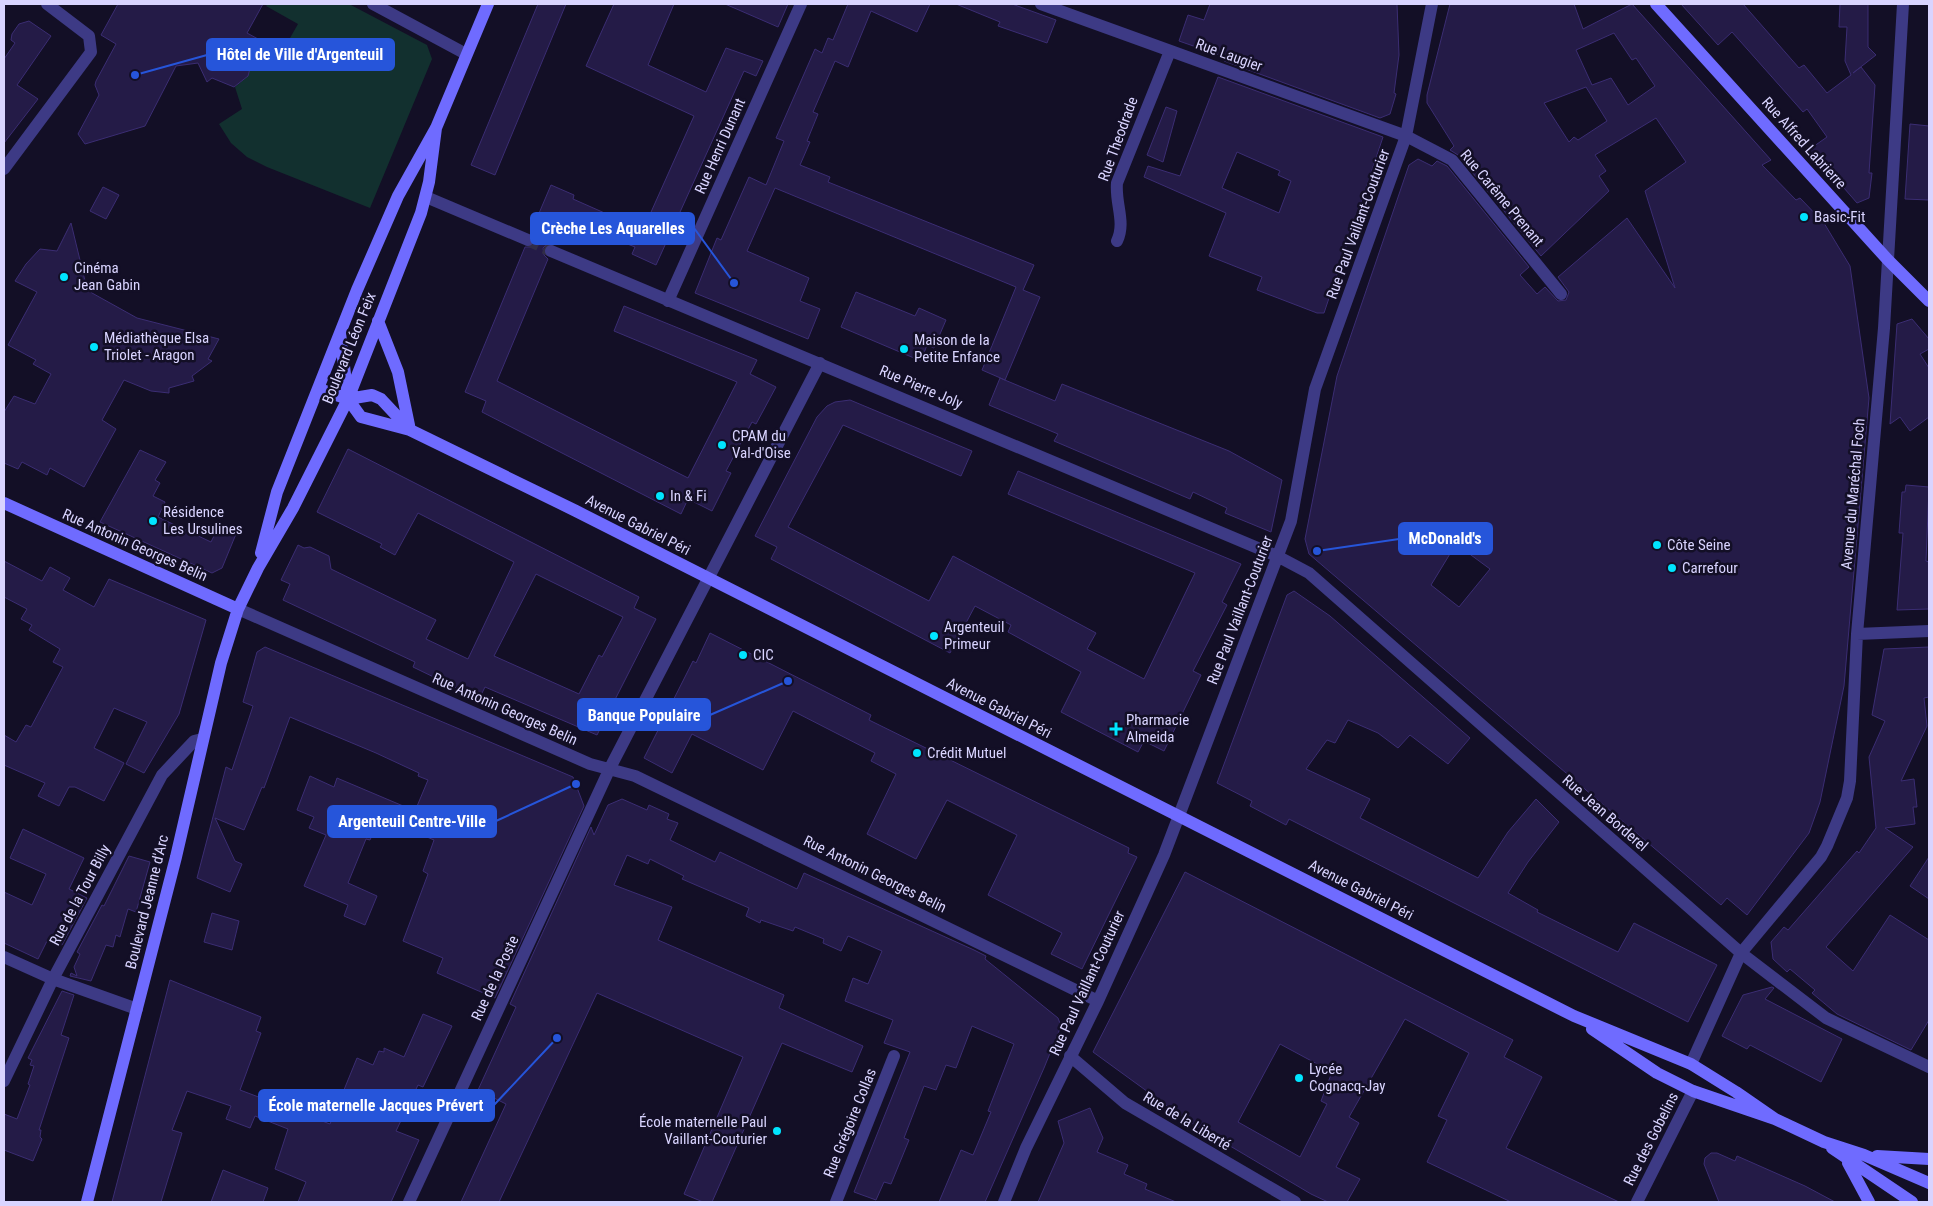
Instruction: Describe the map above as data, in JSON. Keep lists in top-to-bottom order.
{
  "streets": {
    "main road": [
      "Rue Alfred Labrierre",
      "Boulevard Léon Feix",
      "Avenue Gabriel Péri",
      "Rue Antonin Georges Belin",
      "Boulevard Jeanne d'Arc"
    ],
    "street": [
      "Rue Laugier",
      "Rue Theodrade",
      "Rue Henri Dunant",
      "Rue Carême Prenant",
      "Rue Paul Vaillant-Couturier",
      "Rue Pierre Joly",
      "Avenue du Maréchal Foch",
      "Rue Jean Borderel",
      "Rue de la Tour Billy",
      "Rue de la Poste",
      "Rue de la Liberté",
      "Rue Grégoire Collas",
      "Rue des Gobelins"
    ]
  },
  "crossings": [
    ["Rue Laugier", "Rue Theodrade"],
    ["Rue Laugier", "Rue Carême Prenant"],
    ["Rue Laugier", "Rue Paul Vaillant-Couturier"],
    ["Rue Alfred Labrierre", "Avenue du Maréchal Foch"],
    ["Rue Henri Dunant", "Rue Pierre Joly"],
    ["Rue Carême Prenant", "Rue Paul Vaillant-Couturier"],
    ["Rue Paul Vaillant-Couturier", "Rue Pierre Joly"],
    ["Rue Paul Vaillant-Couturier", "Avenue Gabriel Péri"],
    ["Rue Paul Vaillant-Couturier", "Rue Antonin Georges Belin"],
    ["Rue Paul Vaillant-Couturier", "Rue Jean Borderel"],
    ["Rue Paul Vaillant-Couturier", "Rue de la Liberté"],
    ["Boulevard Léon Feix", "Avenue Gabriel Péri"],
    ["Boulevard Léon Feix", "Rue Antonin Georges Belin"],
    ["Boulevard Léon Feix", "Boulevard Jeanne d'Arc"],
    ["Rue Pierre Joly", "Rue Jean Borderel"],
    ["Rue Pierre Joly", "Rue de la Poste"],
    ["Avenue du Maréchal Foch", "Rue Jean Borderel"],
    ["Avenue Gabriel Péri", "Rue de la Poste"],
    ["Avenue Gabriel Péri", "Rue des Gobelins"],
    ["Rue Antonin Georges Belin", "Boulevard Jeanne d'Arc"],
    ["Rue Antonin Georges Belin", "Rue de la Poste"],
    ["Rue de la Tour Billy", "Boulevard Jeanne d'Arc"]
  ],
  "places": {
    "other": [
      "Hôtel de Ville d'Argenteuil",
      "Basic-Fit",
      "Cinéma Jean Gabin",
      "Crèche Les Aquarelles",
      "Médiathèque Elsa Triolet - Aragon",
      "Maison de la Petite Enfance",
      "CPAM du Val-d'Oise",
      "In & Fi",
      "Résidence Les Ursulines",
      "Côte Seine",
      "McDonald's",
      "Carrefour",
      "Argenteuil Primeur",
      "CIC",
      "Banque Populaire",
      "Crédit Mutuel",
      "Argenteuil Centre-Ville",
      "École maternelle Jacques Prévert",
      "Lycée Cognacq-Jay",
      "École maternelle Paul Vaillant-Couturier"
    ],
    "health": ["Pharmacie Almeida"]
  }
}
